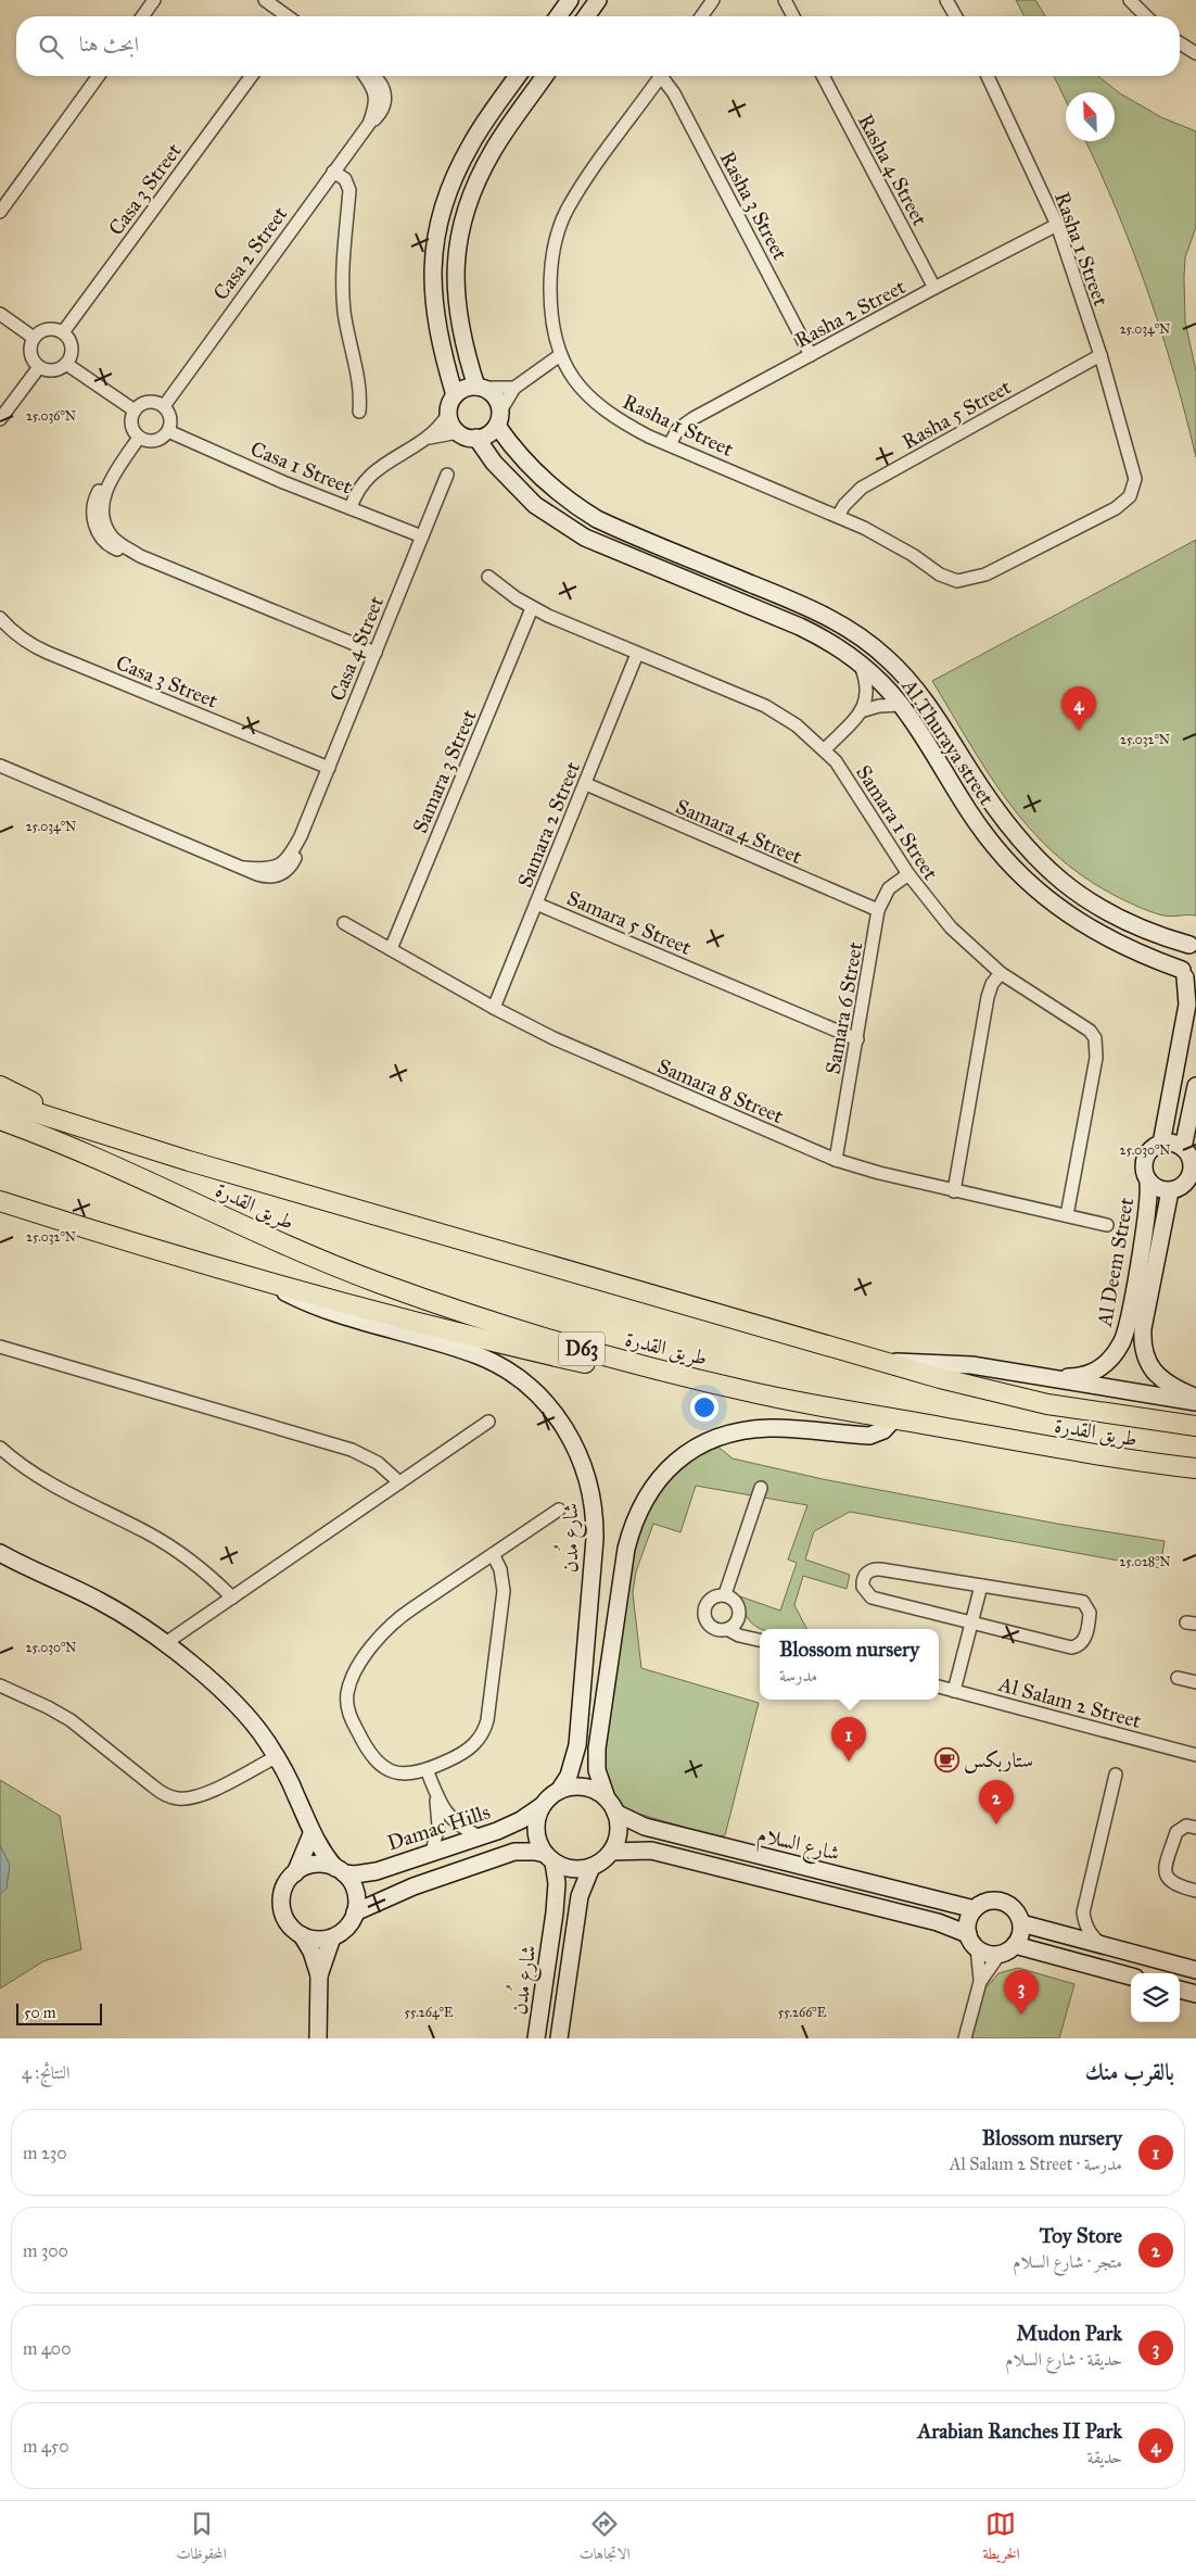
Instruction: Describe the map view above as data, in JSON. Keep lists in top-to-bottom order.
{
  "streets": {
    "main road": ["طريق القدرة", "D63"],
    "street": [
      "Rasha 4 Street",
      "Casa 3 Street",
      "Rasha 3 Street",
      "Rasha 1 Street",
      "Casa 2 Street",
      "Rasha 2 Street",
      "Rasha 5 Street",
      "Casa 1 Street",
      "Casa 4 Street",
      "Al Thuraya street",
      "Samara 3 Street",
      "Samara 1 Street",
      "Samara 2 Street",
      "Samara 4 Street",
      "Samara 5 Street",
      "Samara 6 Street",
      "Samara 8 Street",
      "Al Deem Street",
      "شارع مُدن",
      "Al Salam 2 Street",
      "Damac Hills",
      "شارع السلام"
    ]
  },
  "crossings": [
    ["Rasha 4 Street", "Rasha 2 Street"],
    ["Casa 3 Street", "Casa 4 Street"],
    ["Rasha 3 Street", "Rasha 2 Street"],
    ["Rasha 1 Street", "Rasha 2 Street"],
    ["Rasha 1 Street", "Rasha 5 Street"],
    ["Casa 2 Street", "Casa 1 Street"],
    ["Casa 1 Street", "Casa 4 Street"],
    ["Samara 3 Street", "Samara 1 Street"],
    ["Samara 3 Street", "Samara 8 Street"],
    ["Samara 1 Street", "Samara 2 Street"],
    ["Samara 1 Street", "Samara 6 Street"],
    ["Samara 1 Street", "Samara 8 Street"],
    ["Samara 2 Street", "Samara 4 Street"],
    ["Samara 2 Street", "Samara 5 Street"],
    ["Samara 2 Street", "Samara 8 Street"],
    ["Samara 4 Street", "Samara 6 Street"],
    ["Samara 5 Street", "Samara 6 Street"],
    ["Samara 6 Street", "Samara 8 Street"],
    ["شارع مُدن", "Damac Hills"],
    ["شارع مُدن", "شارع السلام"],
    ["Damac Hills", "شارع السلام"]
  ],
  "places": {
    "cafe": ["ستاربكس"]
  },
  "scale_bar": "50 m",
  "north": "top left",
  "page": {
    "search": "ابحث هنا",
    "pins": [
      "4",
      "1",
      "2",
      "3"
    ],
    "popup": ["Blossom nursery", "مدرسة"],
    "scale": "50 m",
    "heading": ["بالقرب منك", "النتائج: 4"],
    "list": [
      {
        "mark": "1",
        "name": "Blossom nursery",
        "note": "مدرسة · Al Salam 2 Street",
        "value": "230 m"
      },
      {
        "mark": "2",
        "name": "Toy Store",
        "note": "متجر · شارع السلام",
        "value": "300 m"
      },
      {
        "mark": "3",
        "name": "Mudon Park",
        "note": "حديقة · شارع السلام",
        "value": "400 m"
      },
      {
        "mark": "4",
        "name": "Arabian Ranches II Park",
        "note": "حديقة",
        "value": "450 m"
      }
    ],
    "nav": ["الخريطة", "الاتجاهات", "المحفوظات"]
  },
  "coordinates": [
    "25.034°N",
    "25.036°N",
    "25.032°N",
    "25.030°N",
    "25.028°N",
    "55.264°E",
    "55.266°E"
  ]
}
